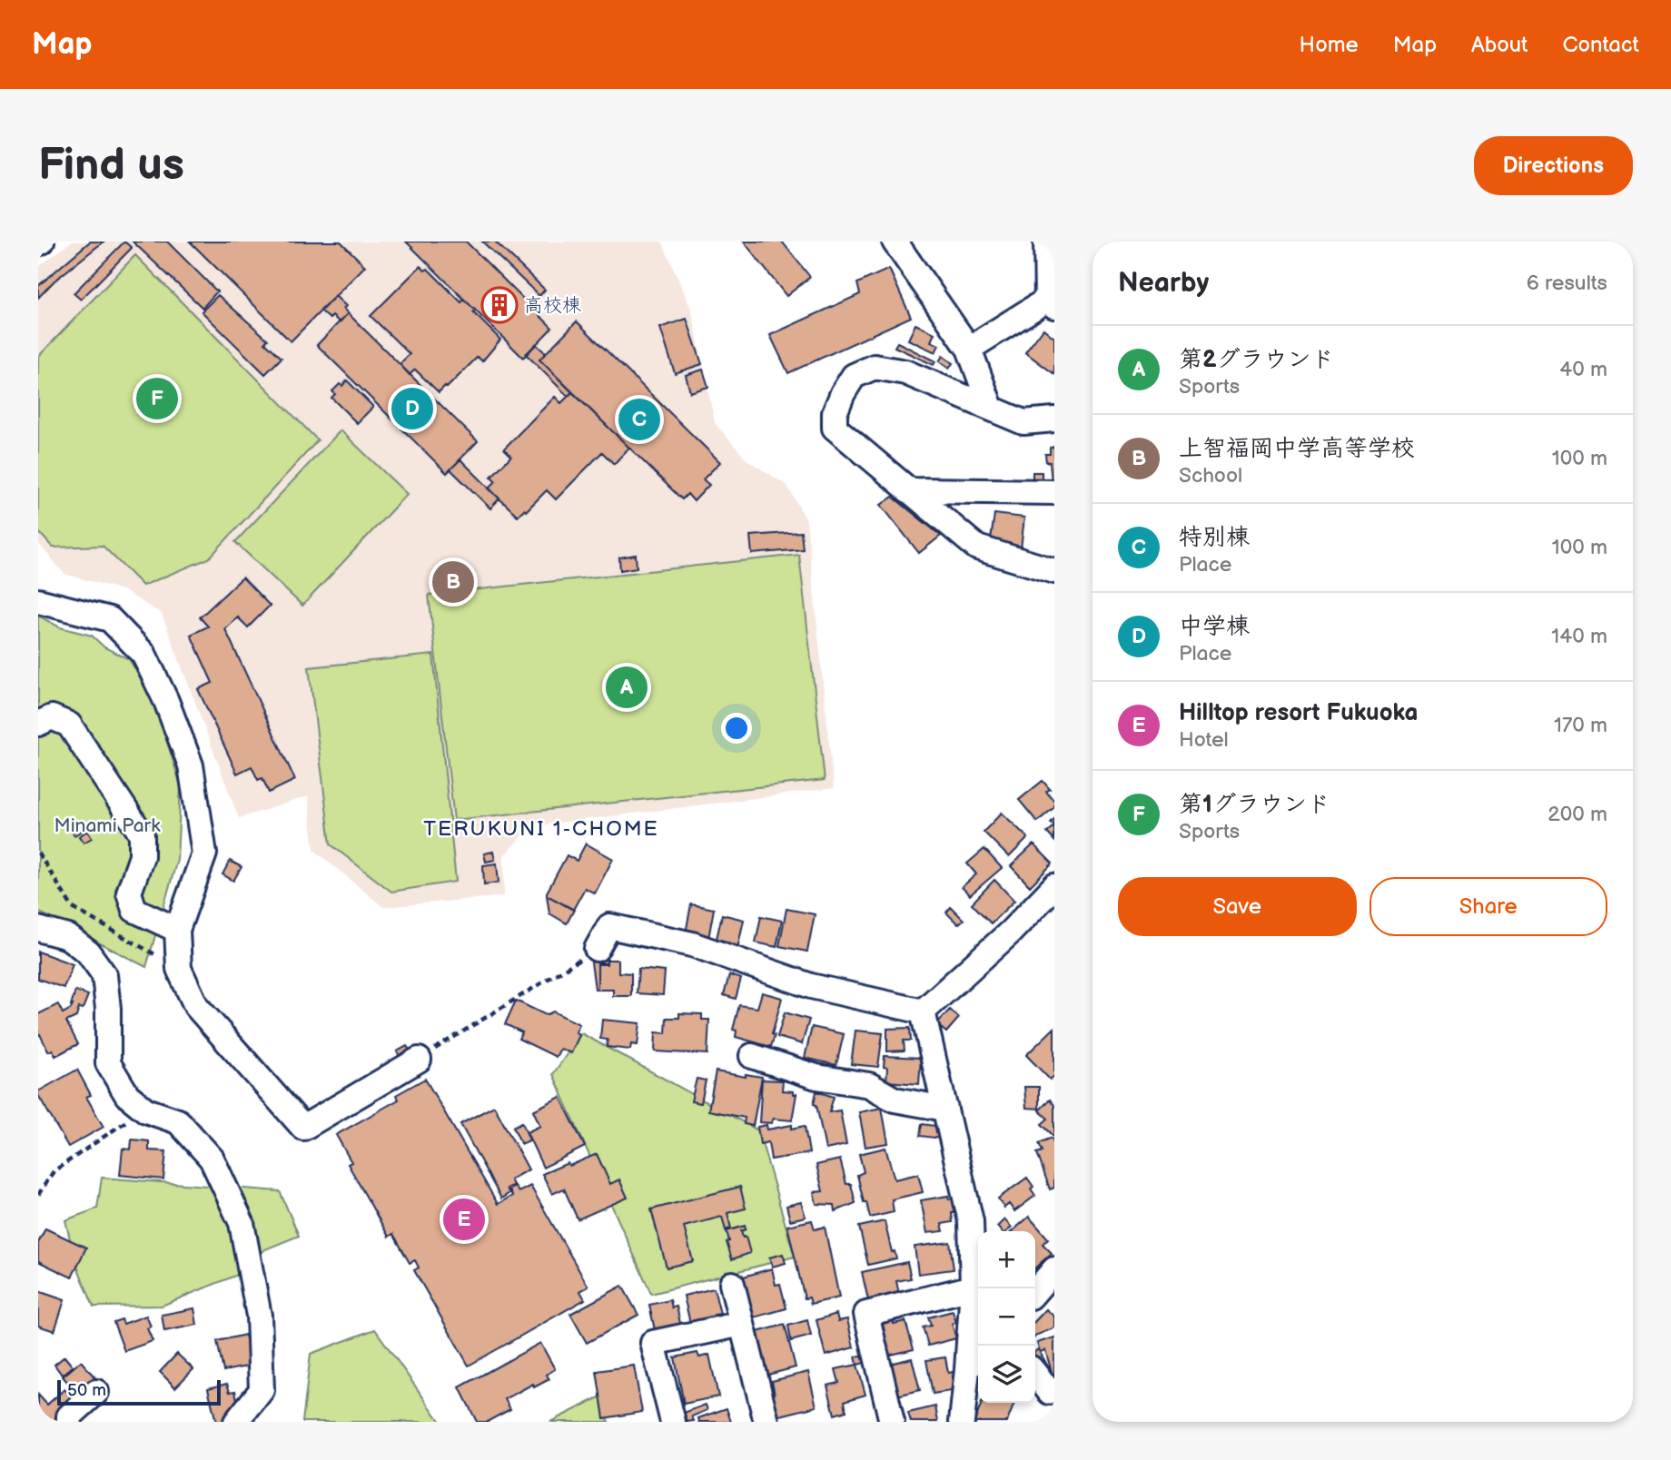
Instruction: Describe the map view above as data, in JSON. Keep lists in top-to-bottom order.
{
  "districts": ["TERUKUNI 1-CHOME"],
  "parks": ["Minami Park"],
  "places": {
    "building": ["高校棟"]
  },
  "scale_bar": "50 m",
  "page": {
    "header": "Map",
    "nav": [
      "Home",
      "Map",
      "About",
      "Contact"
    ],
    "buttons": [
      "Directions",
      ["Save", "Share"]
    ],
    "title": "Find us",
    "heading": ["Nearby", "6 results"],
    "list": [
      {
        "mark": "A",
        "name": "第2グラウンド",
        "note": "Sports",
        "value": "40 m"
      },
      {
        "mark": "B",
        "name": "上智福岡中学高等学校",
        "note": "School",
        "value": "100 m"
      },
      {
        "mark": "C",
        "name": "特別棟",
        "note": "Place",
        "value": "100 m"
      },
      {
        "mark": "D",
        "name": "中学棟",
        "note": "Place",
        "value": "140 m"
      },
      {
        "mark": "E",
        "name": "Hilltop resort Fukuoka",
        "note": "Hotel",
        "value": "170 m"
      },
      {
        "mark": "F",
        "name": "第1グラウンド",
        "note": "Sports",
        "value": "200 m"
      }
    ],
    "pins": [
      "F",
      "D",
      "C",
      "B",
      "A",
      "E"
    ],
    "map_buttons": ["+", "−"],
    "scale": "50 m"
  }
}
